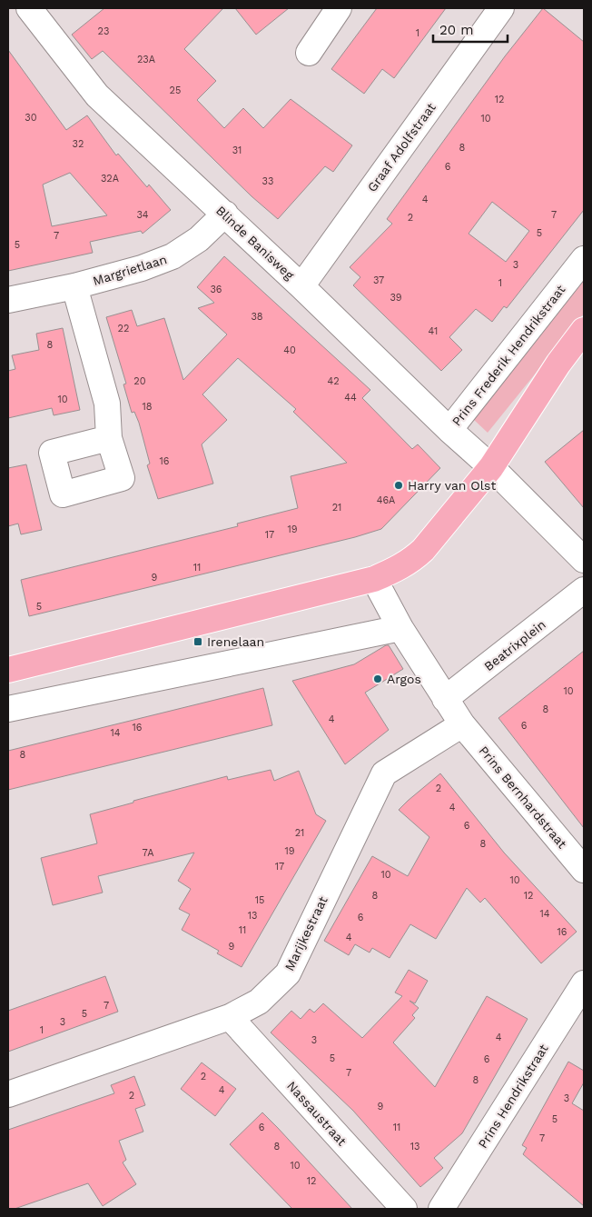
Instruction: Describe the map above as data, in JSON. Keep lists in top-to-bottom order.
{
  "streets": {
    "street": [
      "Graaf Adolfstraat",
      "Blinde Banisweg",
      "Margrietlaan",
      "Prins Frederik Hendrikstraat",
      "Beatrixplein",
      "Prins Bernhardstraat",
      "Marijkestraat",
      "Prins Hendrikstraat",
      "Nassaustraat"
    ]
  },
  "crossings": [
    ["Graaf Adolfstraat", "Blinde Banisweg"],
    ["Blinde Banisweg", "Margrietlaan"],
    ["Blinde Banisweg", "Prins Frederik Hendrikstraat"],
    ["Prins Bernhardstraat", "Marijkestraat"],
    ["Marijkestraat", "Nassaustraat"]
  ],
  "places": {
    "other": ["Harry van Olst", "Argos"],
    "transit": ["Irenelaan"]
  },
  "house_numbers": [
    "23",
    "1",
    "23A",
    "25",
    "12",
    "30",
    "10",
    "32",
    "8",
    "31",
    "6",
    "32A",
    "33",
    "4",
    "34",
    "7",
    "2",
    "5",
    "7",
    "5",
    "3",
    "37",
    "1",
    "36",
    "39",
    "38",
    "22",
    "41",
    "8",
    "40",
    "20",
    "42",
    "44",
    "10",
    "18",
    "16",
    "46A",
    "21",
    "19",
    "17",
    "11",
    "9",
    "5",
    "10",
    "8",
    "4",
    "6",
    "16",
    "14",
    "8",
    "2",
    "4",
    "6",
    "21",
    "8",
    "19",
    "7A",
    "17",
    "10",
    "10",
    "8",
    "12",
    "15",
    "14",
    "13",
    "6",
    "11",
    "16",
    "4",
    "9",
    "7",
    "5",
    "3",
    "1",
    "4",
    "3",
    "5",
    "6",
    "7",
    "2",
    "8",
    "4",
    "2",
    "3",
    "9",
    "5",
    "6",
    "11",
    "7",
    "8",
    "13",
    "10",
    "12"
  ],
  "scale_bar": "20 m"
}
